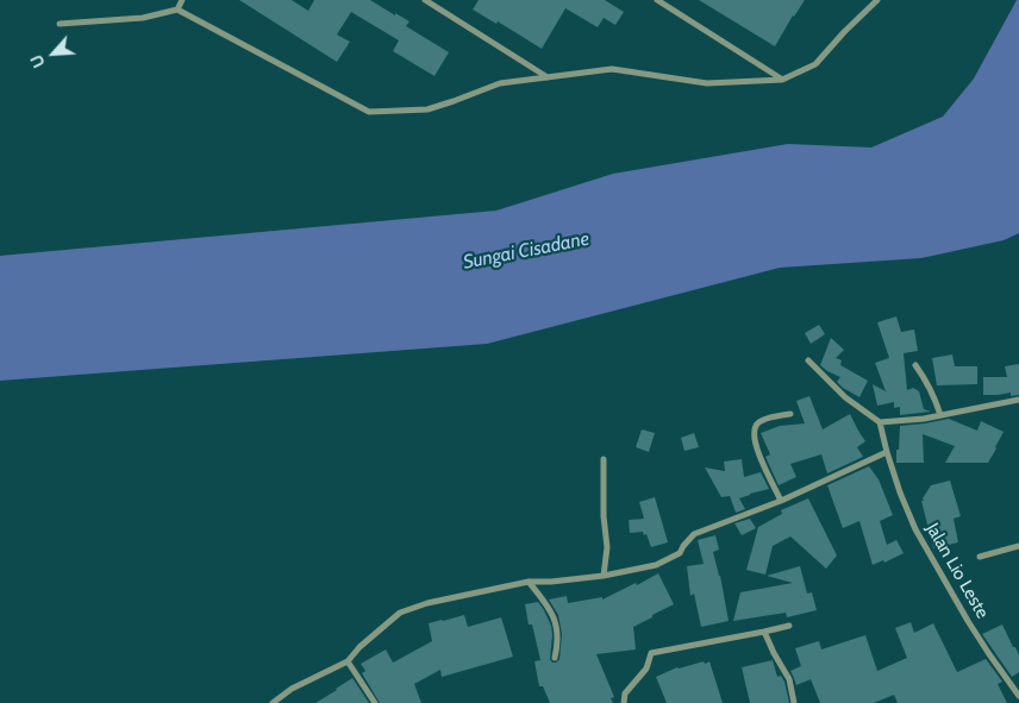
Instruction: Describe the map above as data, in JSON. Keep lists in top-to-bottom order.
{
  "streets": {
    "street": ["Jalan Lio Leste"]
  },
  "water": ["Sungai Cisadane"],
  "north": "bottom left"
}
